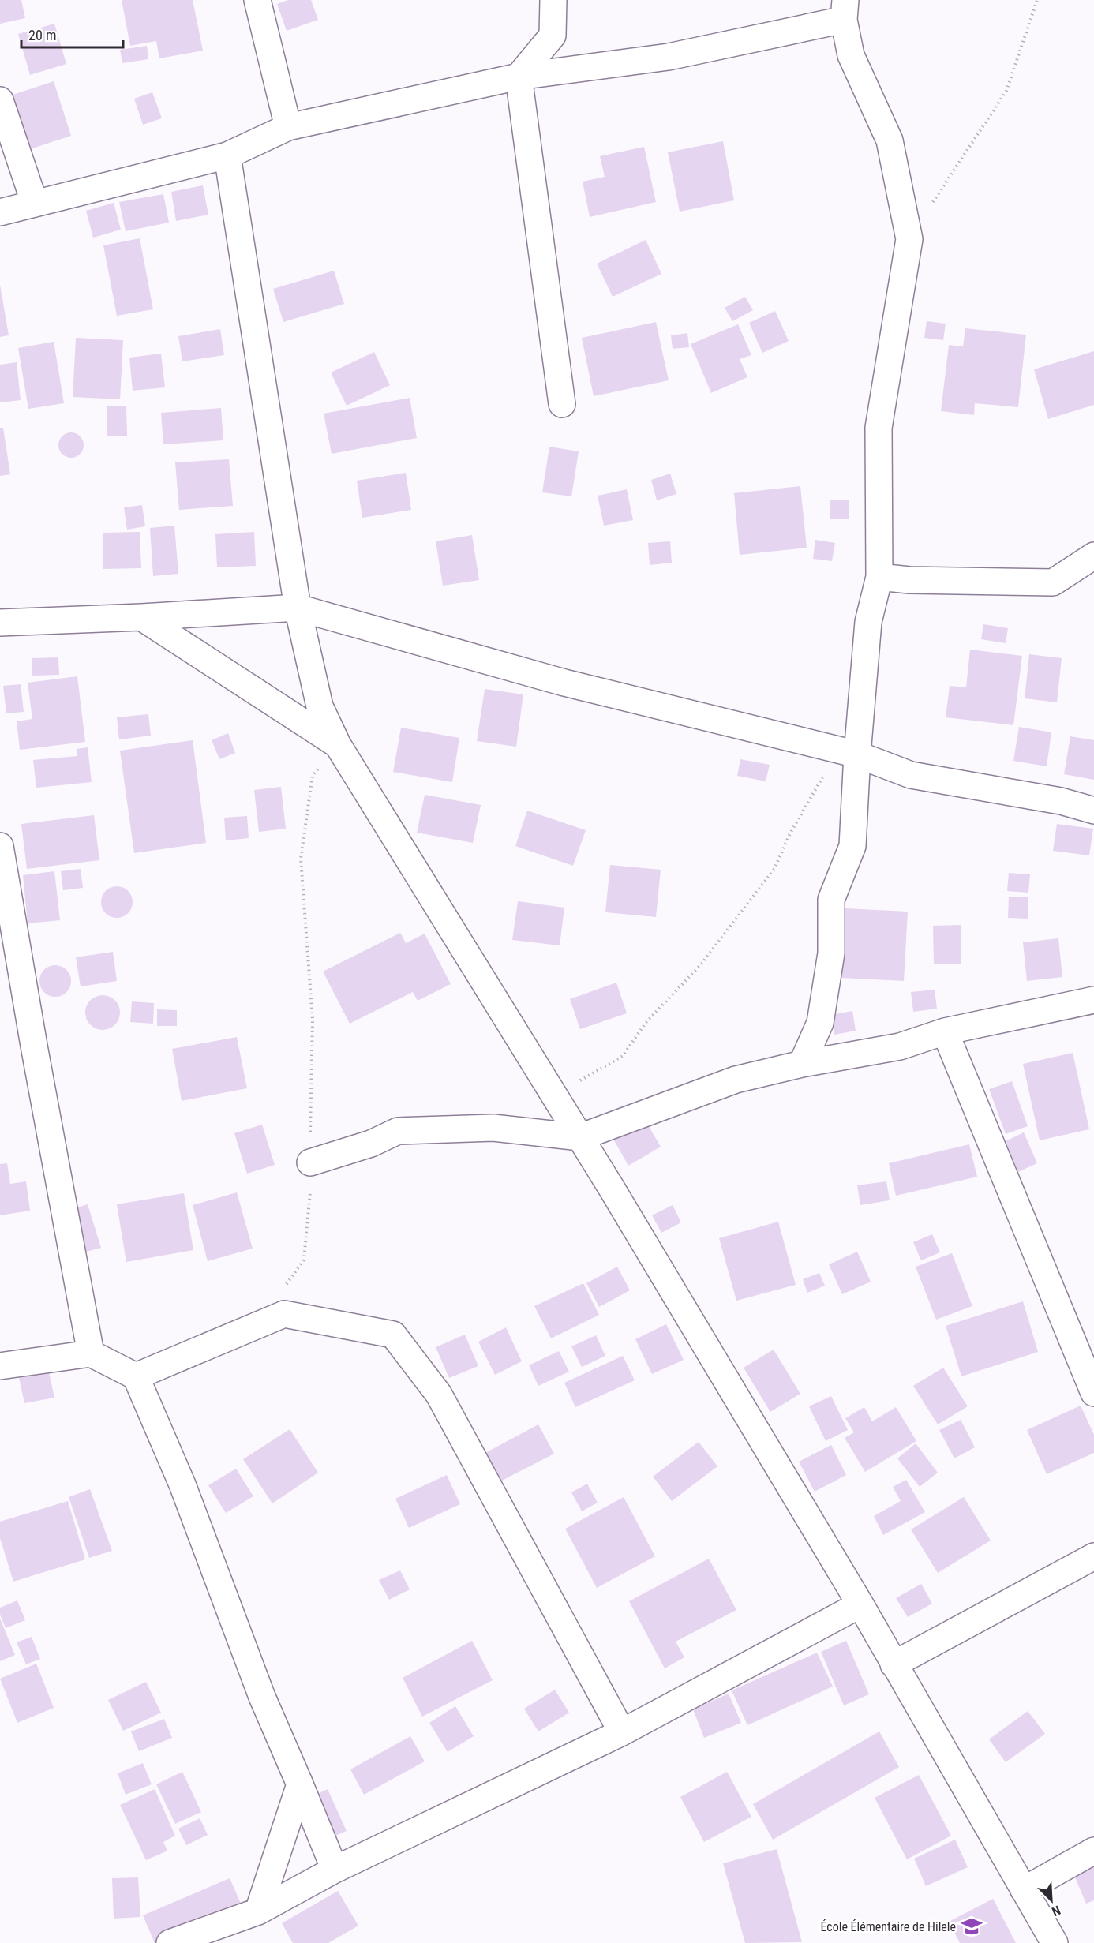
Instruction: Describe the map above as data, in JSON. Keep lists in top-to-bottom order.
{
  "places": {
    "school or university": ["École Élémentaire de Hilele"]
  },
  "scale_bar": "20 m",
  "north": "bottom right"
}
